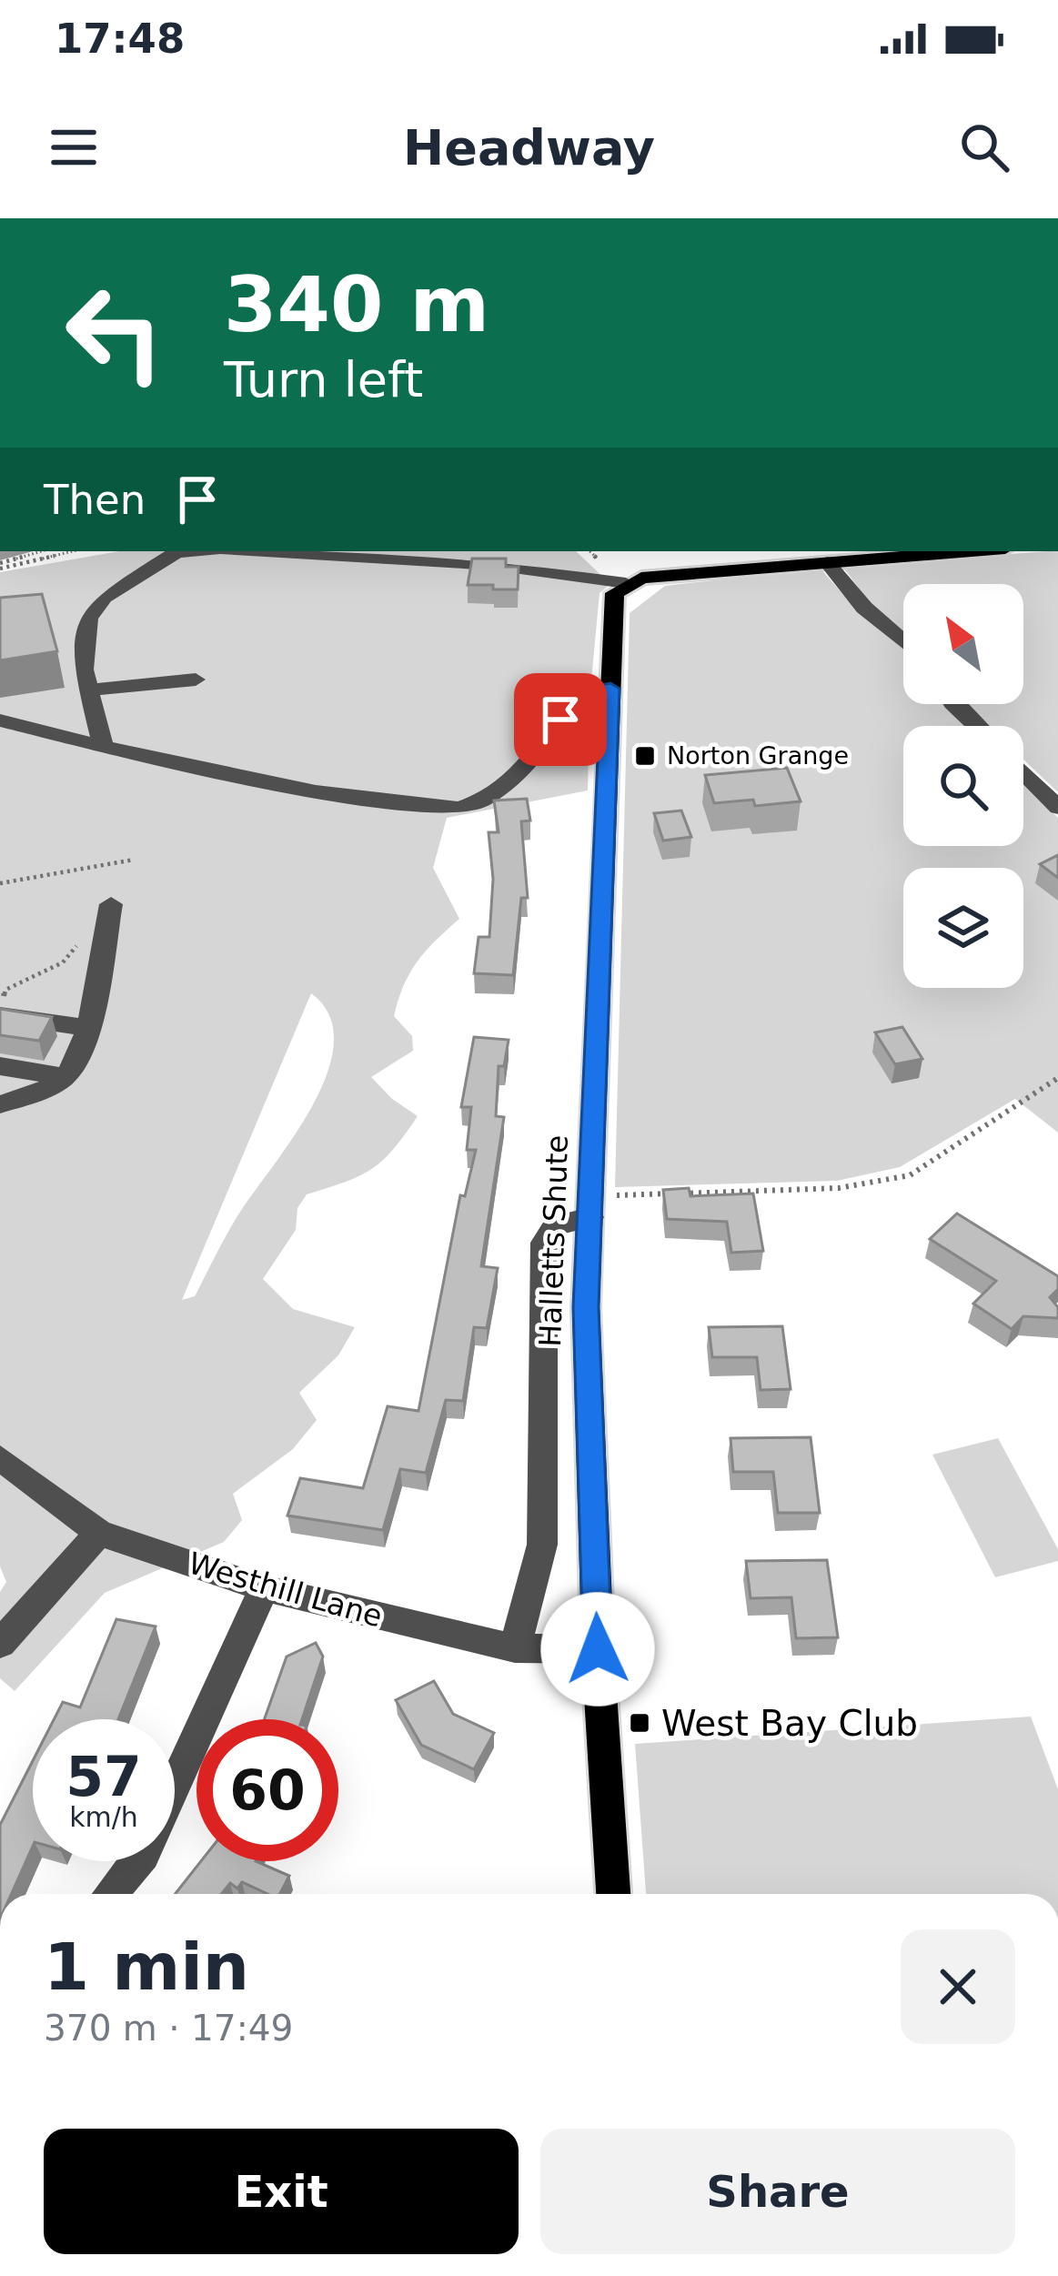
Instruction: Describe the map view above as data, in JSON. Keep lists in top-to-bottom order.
{
  "streets": {
    "main road": ["Halletts Shute"],
    "street": ["Westhill Lane"]
  },
  "crossings": [
    ["Halletts Shute", "Westhill Lane"]
  ],
  "places": {
    "transit": ["Norton Grange", "West Bay Club"]
  },
  "north": "top left",
  "page": {
    "status": "17:48",
    "header": "Headway",
    "turn": ["340 m", "Turn left"],
    "then": "Then",
    "speed": "57 km/h",
    "limit": "60",
    "heading": ["1 min", "370 m · 17:49"],
    "buttons": ["Exit", "Share"]
  }
}
